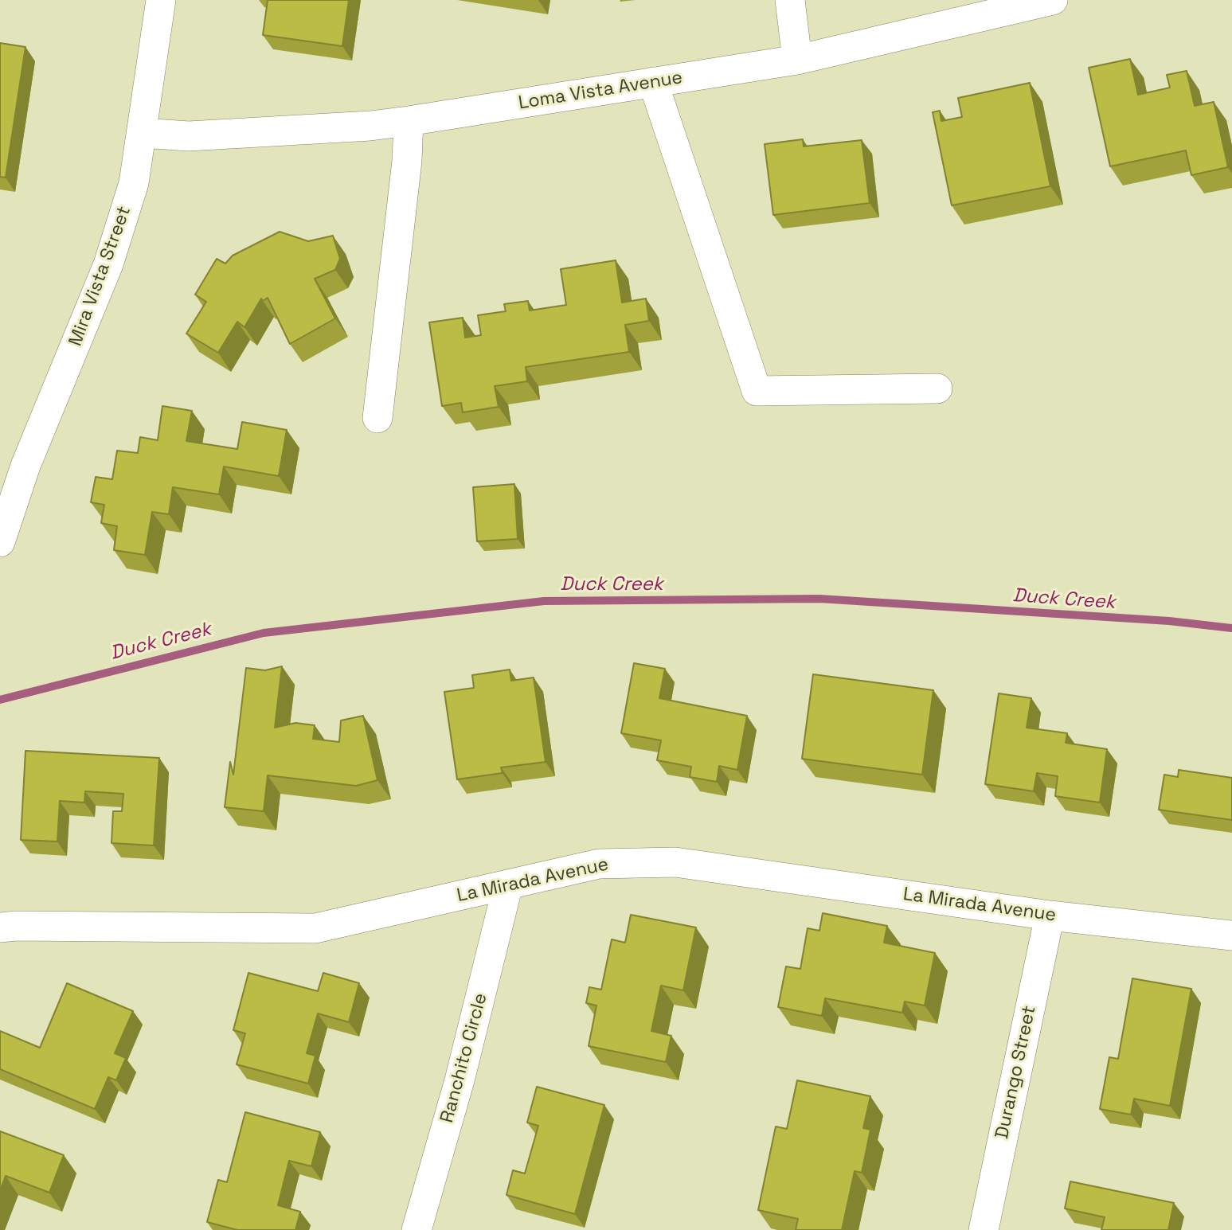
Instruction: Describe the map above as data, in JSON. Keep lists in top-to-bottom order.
{
  "streets": {
    "street": [
      "Loma Vista Avenue",
      "Mira Vista Street",
      "La Mirada Avenue",
      "Ranchito Circle",
      "Durango Street"
    ]
  },
  "crossings": [
    ["Loma Vista Avenue", "Mira Vista Street"],
    ["La Mirada Avenue", "Ranchito Circle"],
    ["La Mirada Avenue", "Durango Street"]
  ],
  "water": ["Duck Creek"]
}
